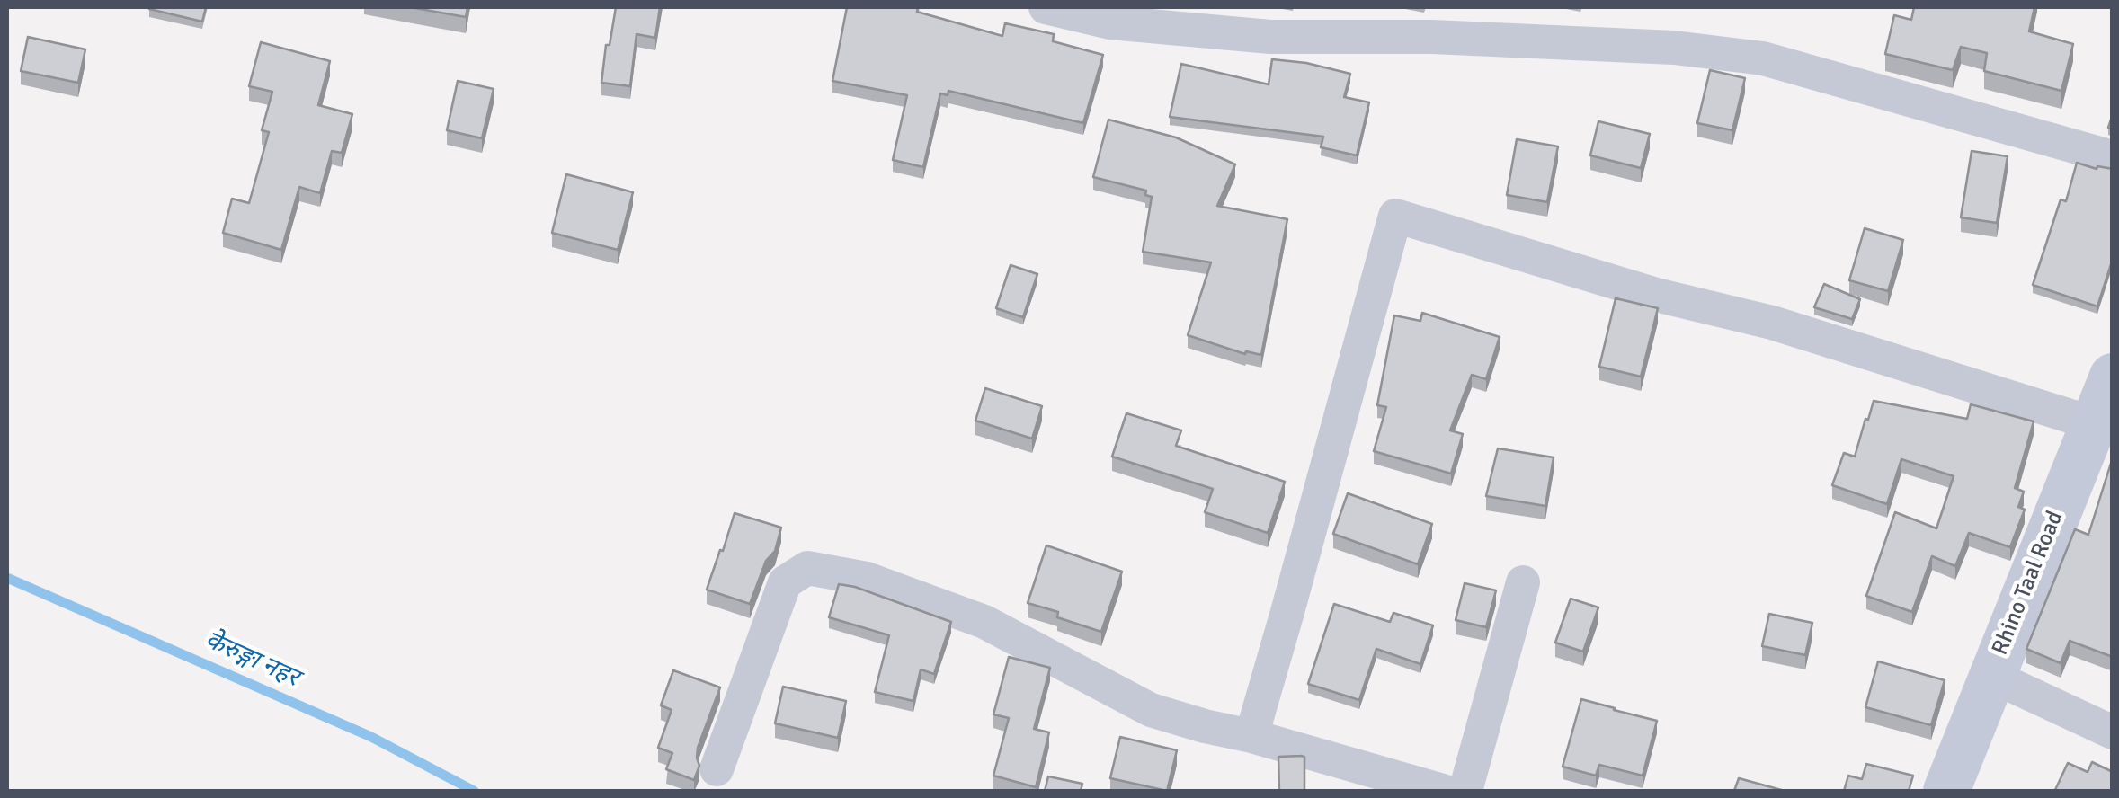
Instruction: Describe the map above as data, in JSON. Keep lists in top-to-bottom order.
{
  "streets": {
    "street": ["Rhino Taal Road"]
  },
  "water": ["केेरुङ्गा नहर"]
}
